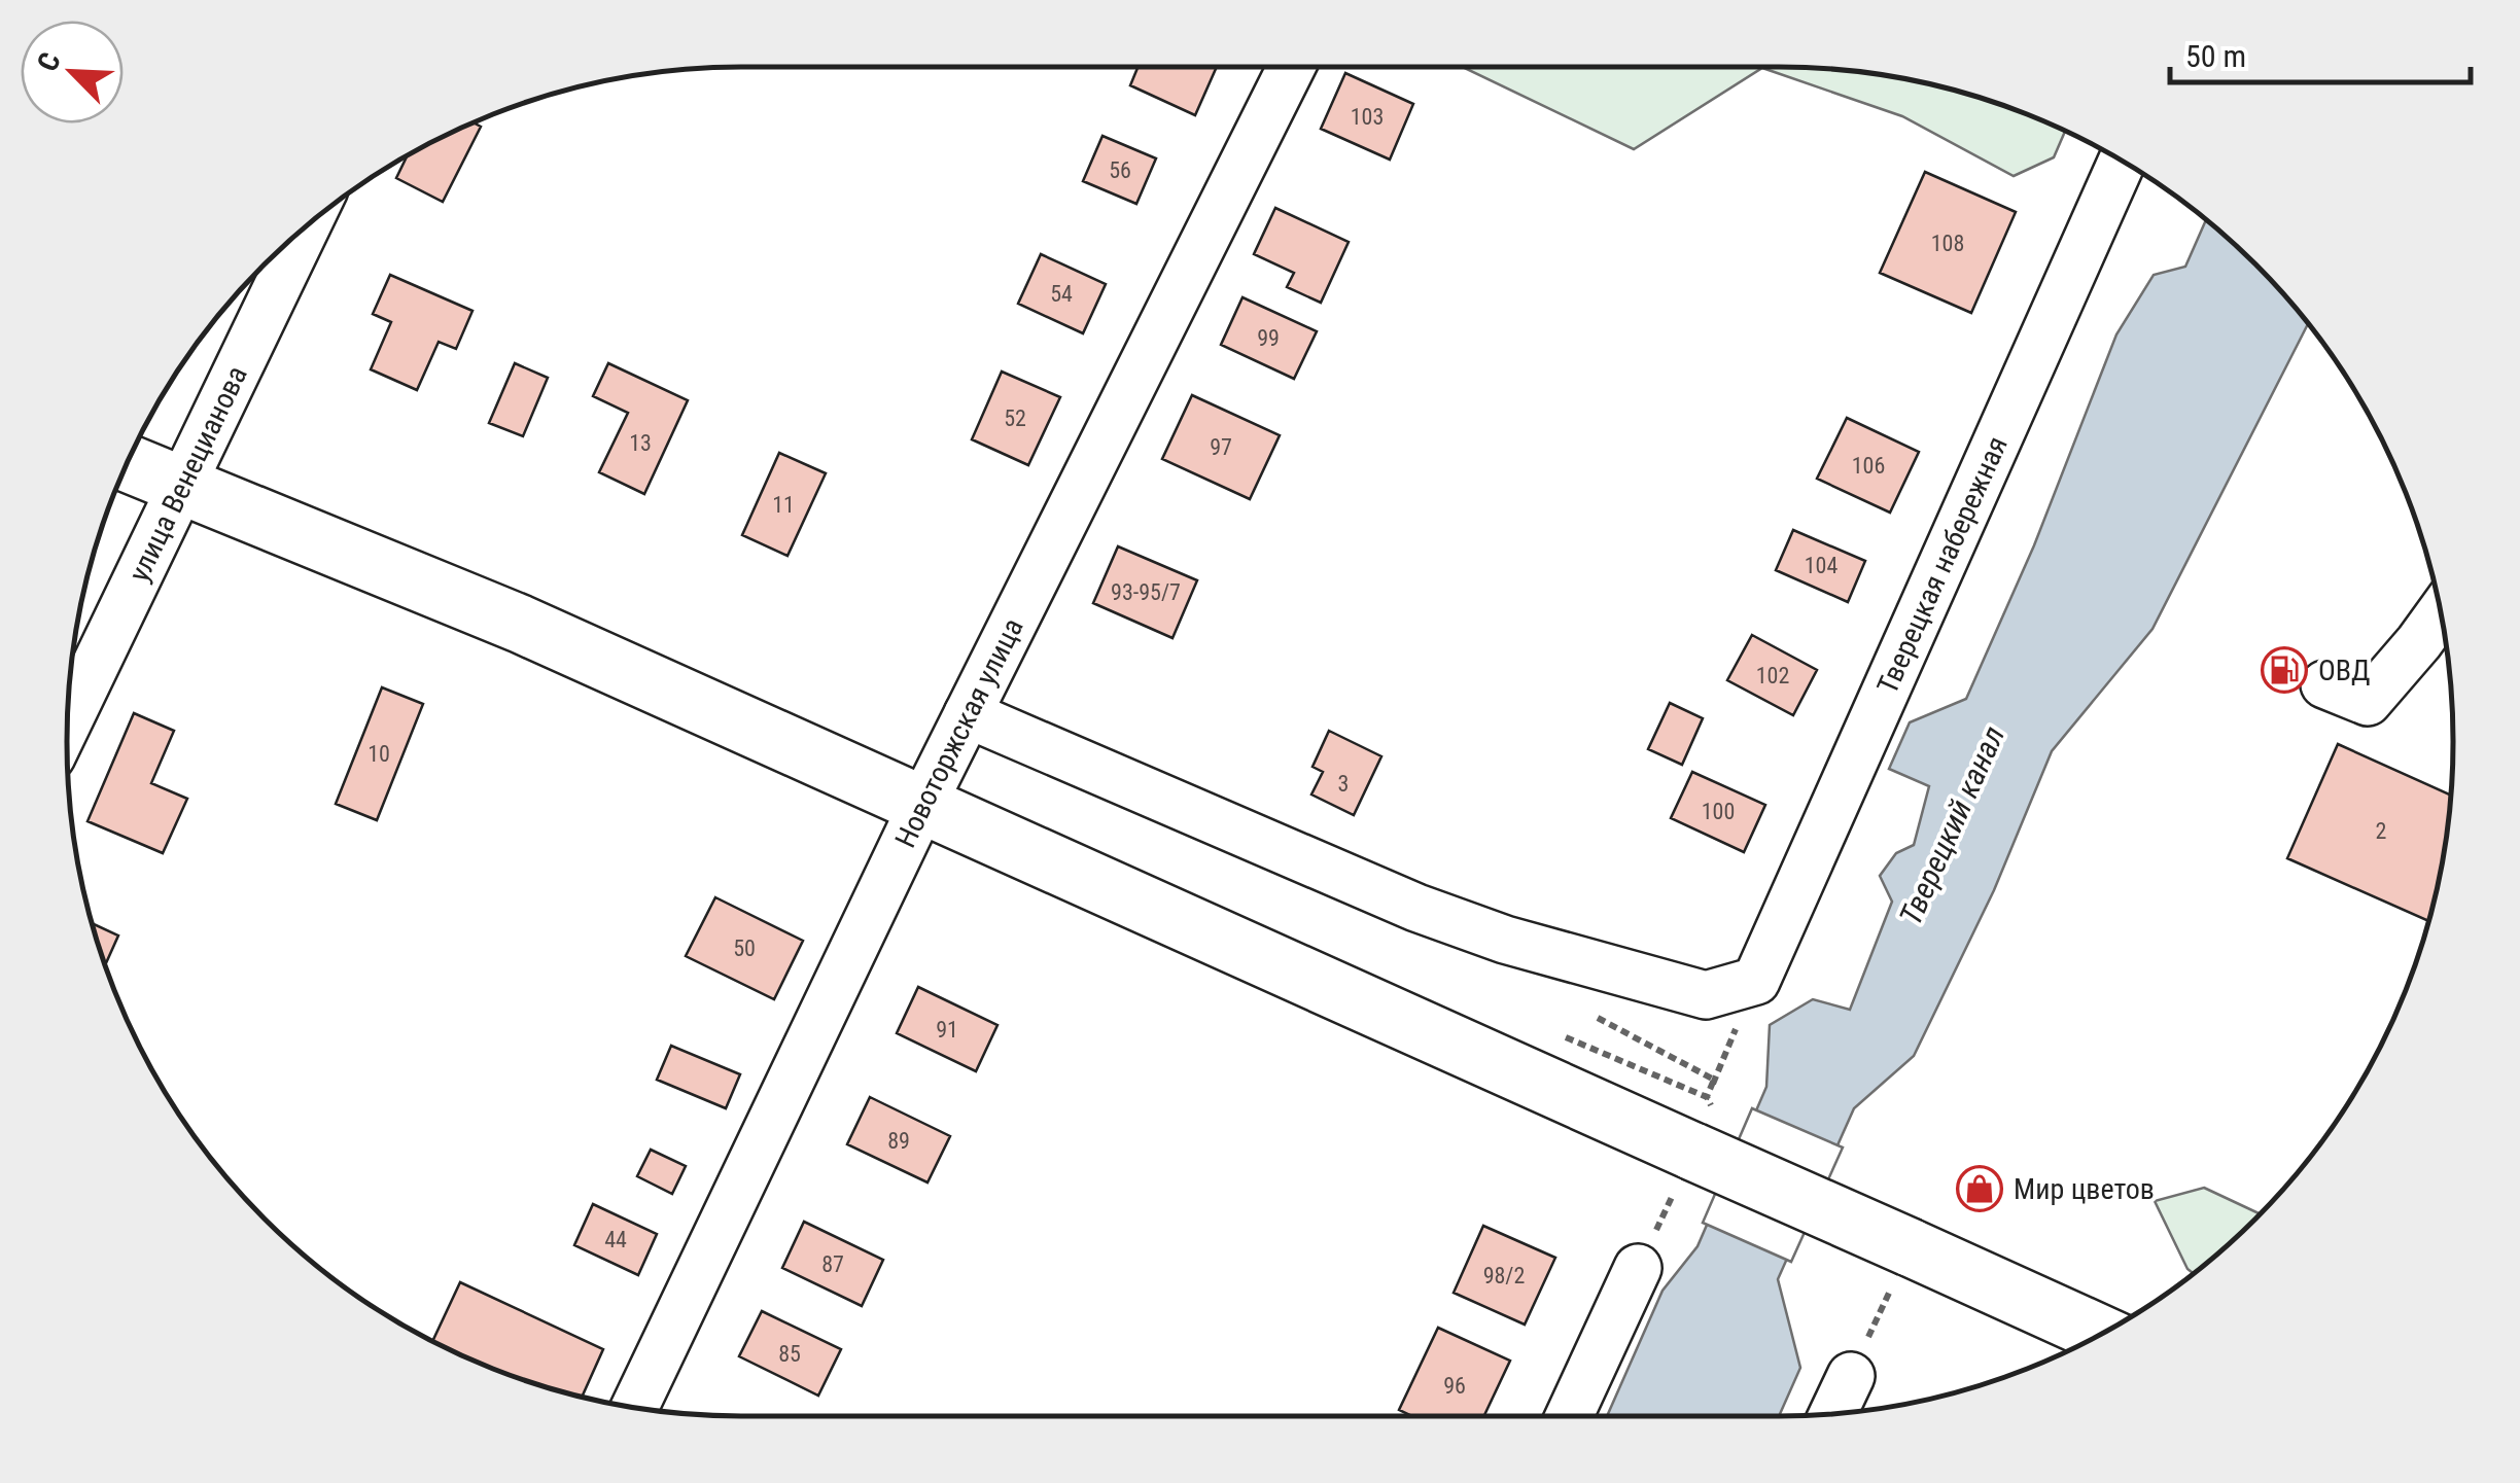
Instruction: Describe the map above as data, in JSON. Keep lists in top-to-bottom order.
{
  "streets": {
    "street": ["улица Венецианова", "Тверецкая набережная", "Новоторжская улица"]
  },
  "water": ["Тверецкий канал"],
  "places": {
    "fuel station": ["ОВД"],
    "shop": ["Мир цветов"]
  },
  "house_numbers": [
    "103",
    "56",
    "108",
    "54",
    "99",
    "52",
    "13",
    "97",
    "106",
    "11",
    "104",
    "93-95/7",
    "102",
    "10",
    "3",
    "100",
    "2",
    "50",
    "91",
    "89",
    "44",
    "87",
    "98/2",
    "85",
    "96"
  ],
  "scale_bar": "50 m",
  "north": "top left"
}
